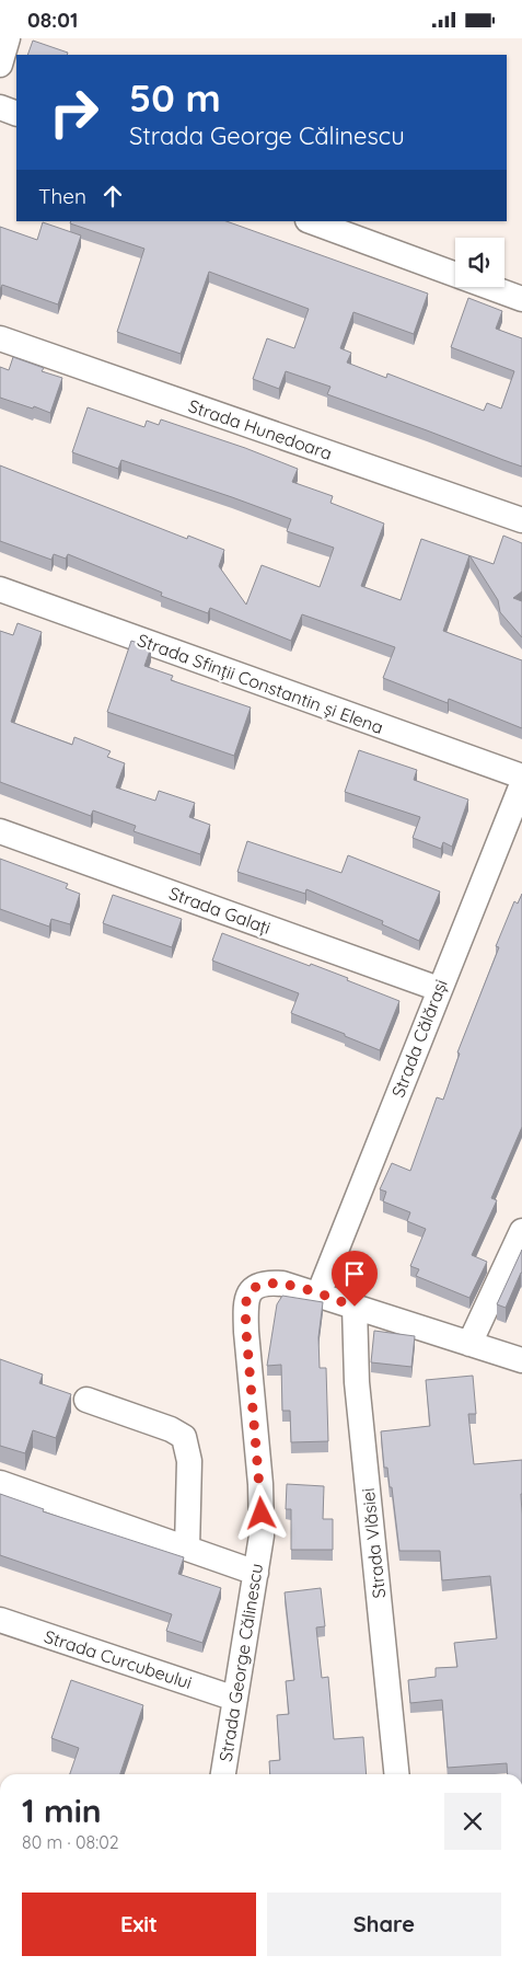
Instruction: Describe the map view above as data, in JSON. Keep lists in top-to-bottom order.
{
  "streets": {
    "street": [
      "Strada Hunedoara",
      "Strada Sfinții Constantin și Elena",
      "Strada Galați",
      "Strada Călărași",
      "Strada Vlăsiei",
      "Strada Curcubeului",
      "Strada George Călinescu"
    ]
  },
  "crossings": [
    ["Strada Galați", "Strada Călărași"],
    ["Strada Călărași", "Strada George Călinescu"],
    ["Strada Vlăsiei", "Strada George Călinescu"],
    ["Strada Curcubeului", "Strada George Călinescu"]
  ],
  "page": {
    "status": "08:01",
    "turn": ["50 m", "Strada George Călinescu"],
    "then": "Then",
    "heading": ["1 min", "80 m · 08:02"],
    "buttons": ["Exit", "Share"]
  }
}
